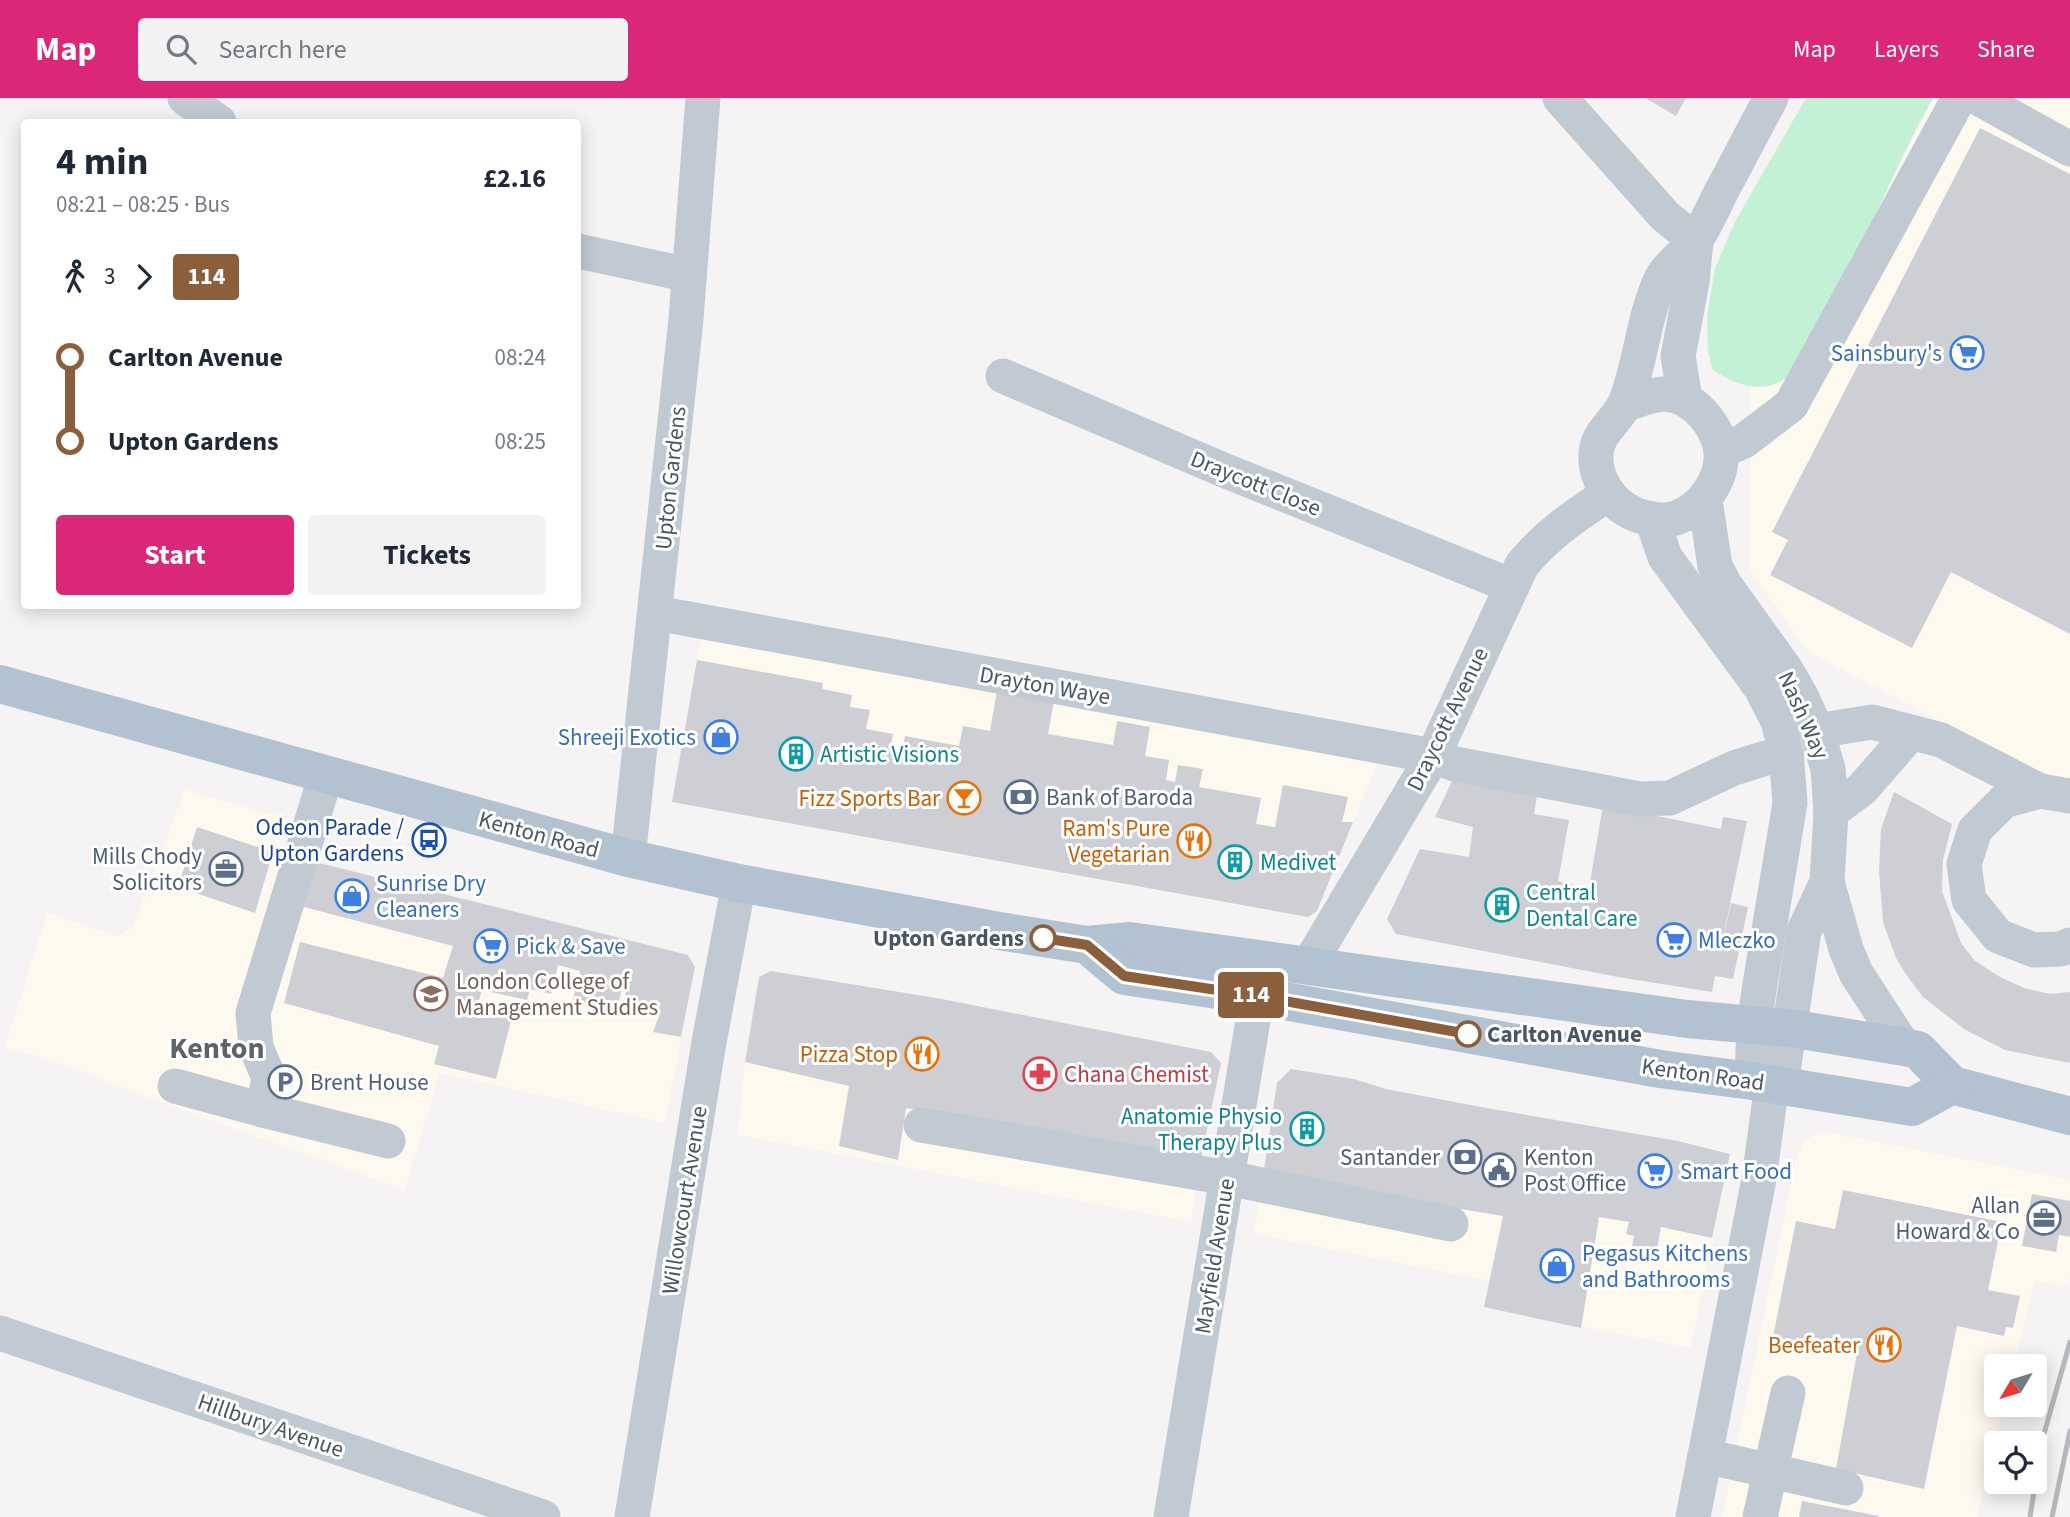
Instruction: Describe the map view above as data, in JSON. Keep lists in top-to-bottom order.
{
  "streets": {
    "main road": ["Kenton Road"],
    "street": [
      "Upton Gardens",
      "Draycott Close",
      "Drayton Waye",
      "Nash Way",
      "Draycott Avenue",
      "Willowcourt Avenue",
      "Mayfield Avenue",
      "Hillbury Avenue"
    ]
  },
  "crossings": [
    ["Upton Gardens", "Drayton Waye"],
    ["Upton Gardens", "Kenton Road"],
    ["Draycott Close", "Draycott Avenue"],
    ["Drayton Waye", "Nash Way"],
    ["Drayton Waye", "Draycott Avenue"],
    ["Nash Way", "Draycott Avenue"],
    ["Nash Way", "Kenton Road"],
    ["Draycott Avenue", "Kenton Road"],
    ["Kenton Road", "Willowcourt Avenue"],
    ["Kenton Road", "Mayfield Avenue"]
  ],
  "districts": ["Kenton"],
  "places": {
    "supermarket": [
      "Sainsbury's",
      "Mleczko",
      "Pick & Save",
      "Smart Food"
    ],
    "shop": ["Shreeji Exotics", "Sunrise Dry Cleaners", "Pegasus Kitchens and Bathrooms"],
    "building": [
      "Artistic Visions",
      "Medivet",
      "Central Dental Care",
      "Anatomie Physio Therapy Plus"
    ],
    "bank": ["Bank of Baroda", "Santander"],
    "bar": ["Fizz Sports Bar"],
    "bus stop": ["Odeon Parade / Upton Gardens"],
    "restaurant": ["Ram's Pure Vegetarian", "Pizza Stop", "Beefeater"],
    "office": ["Mills Chody Solicitors", "Allan Howard & Co"],
    "other": ["Upton Gardens", "Carlton Avenue"],
    "school or university": ["London College of Management Studies"],
    "pharmacy": ["Chana Chemist"],
    "parking": ["Brent House"],
    "public building": ["Kenton Post Office"]
  },
  "lines": ["bus line 114"],
  "north": "bottom left",
  "page": {
    "header": "Map",
    "search": "Search here",
    "nav": ["Map", "Layers", "Share"],
    "on_map": "114",
    "heading": ["4 min", "08:21 – 08:25 · Bus", "£2.16"],
    "legs": ["3", "114"],
    "list": [
      {
        "name": "Carlton Avenue",
        "value": "08:24"
      },
      {
        "name": "Upton Gardens",
        "value": "08:25"
      }
    ],
    "buttons": ["Start", "Tickets"]
  }
}
